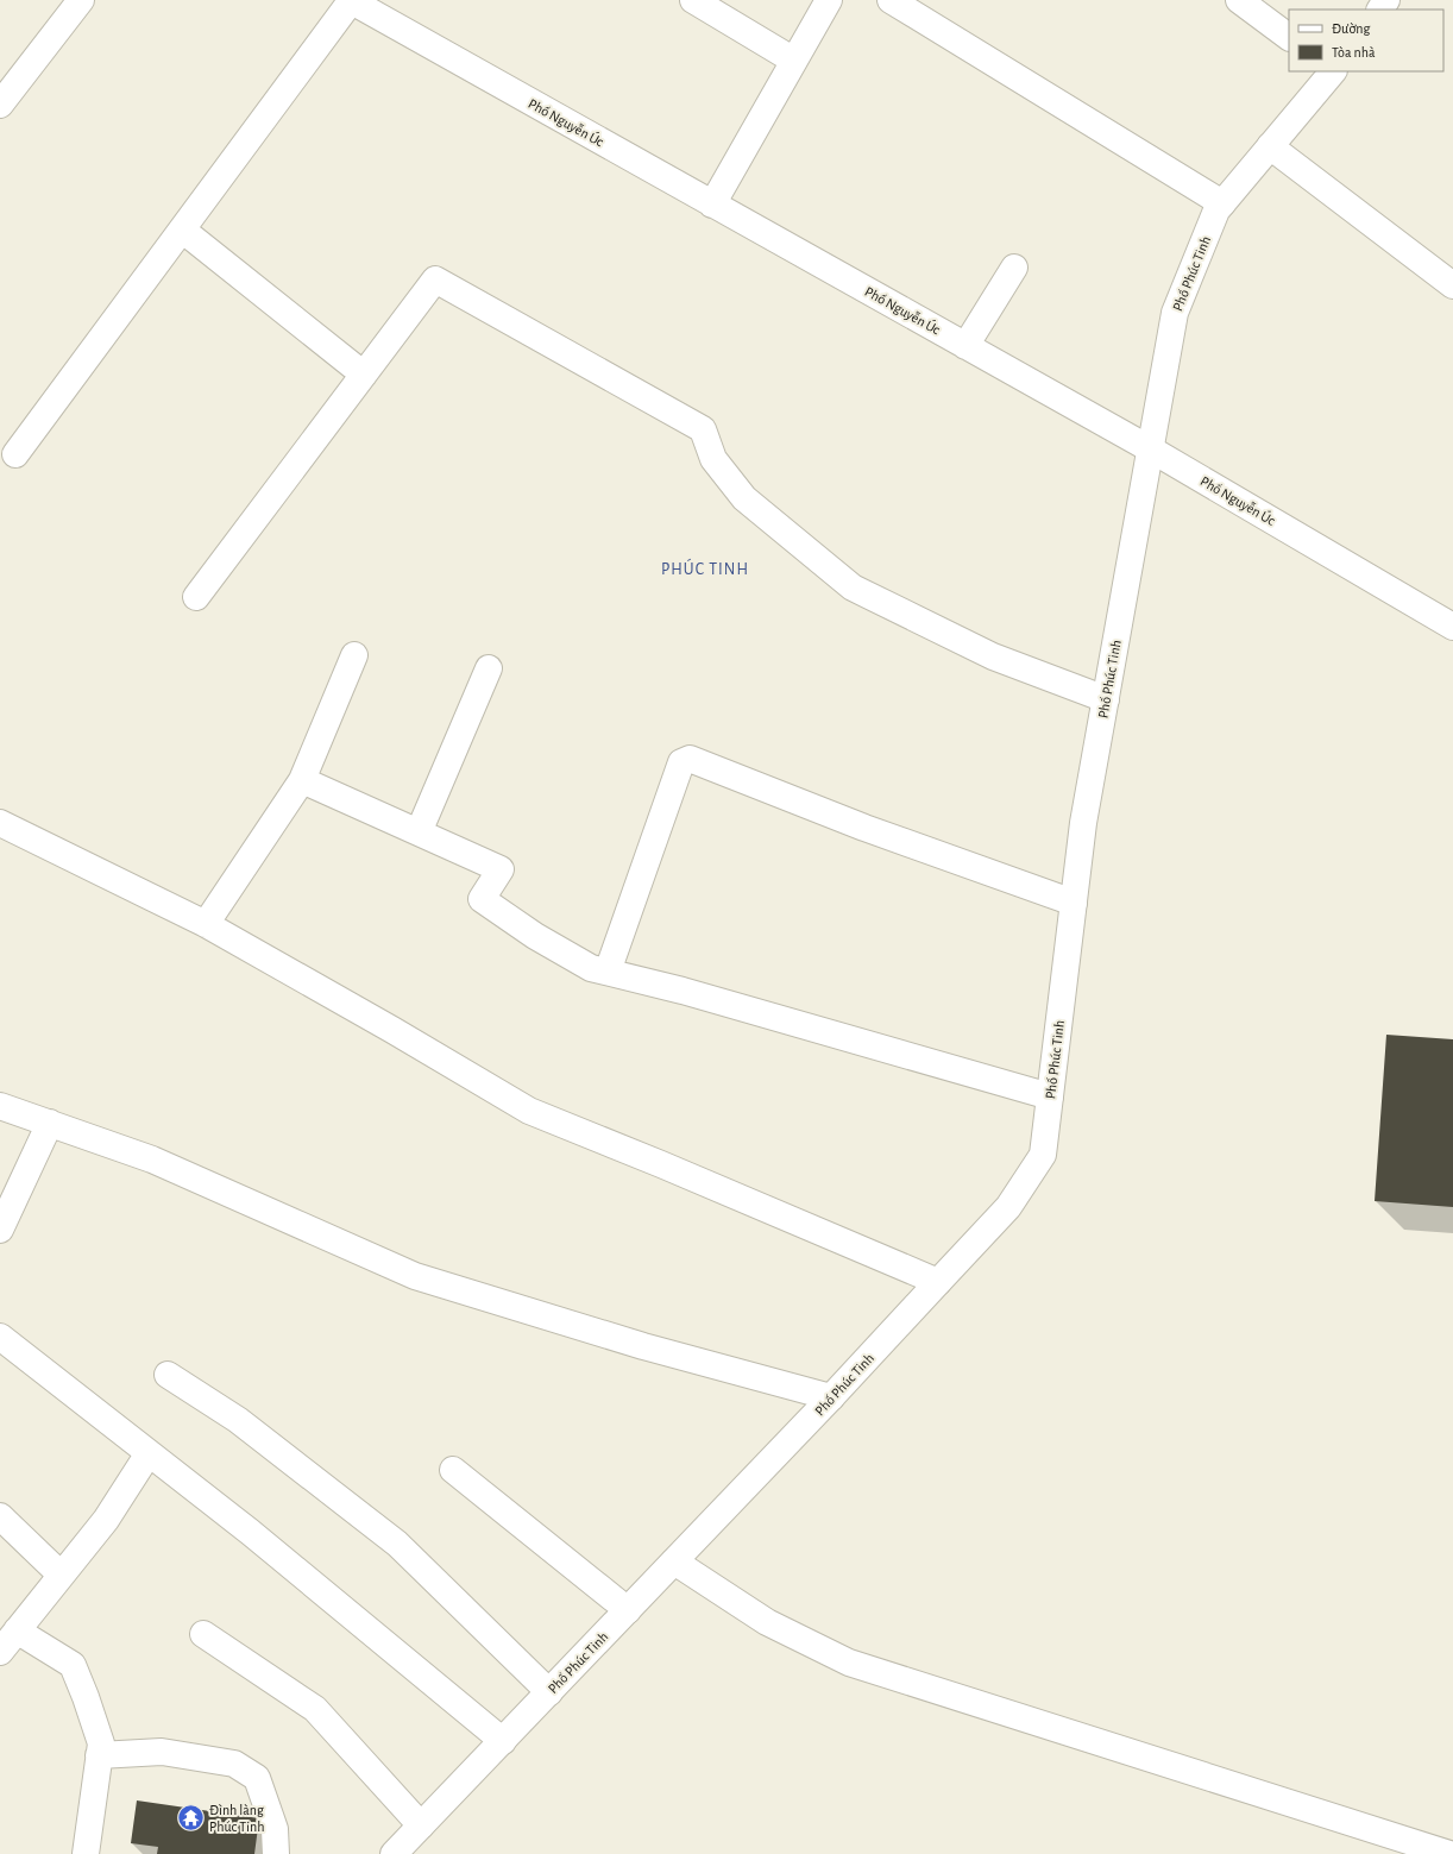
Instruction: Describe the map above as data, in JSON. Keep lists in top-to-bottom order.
{
  "streets": {
    "street": ["Phố Nguyễn Úc", "Phố Phúc Tinh"]
  },
  "crossings": [
    ["Phố Nguyễn Úc", "Phố Phúc Tinh"]
  ],
  "districts": ["PHÚC TINH"],
  "places": {
    "temple": ["Đình làng Phúc Tinh"]
  },
  "legend": ["Đường", "Tòa nhà"]
}
